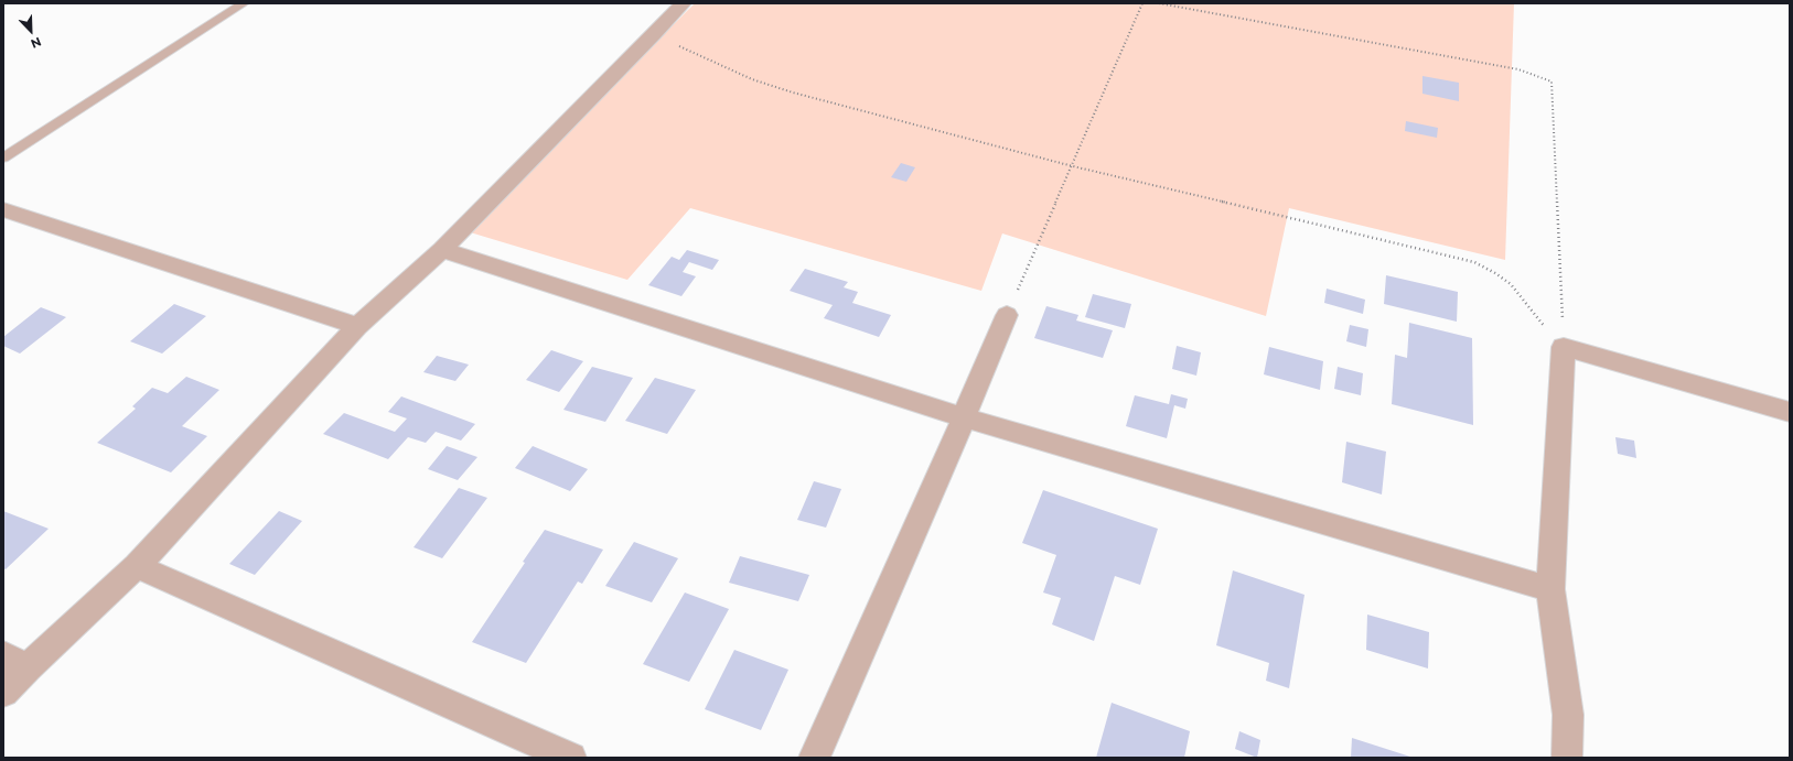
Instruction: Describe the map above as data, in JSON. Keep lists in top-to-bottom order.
{
  "north": "bottom right"
}
